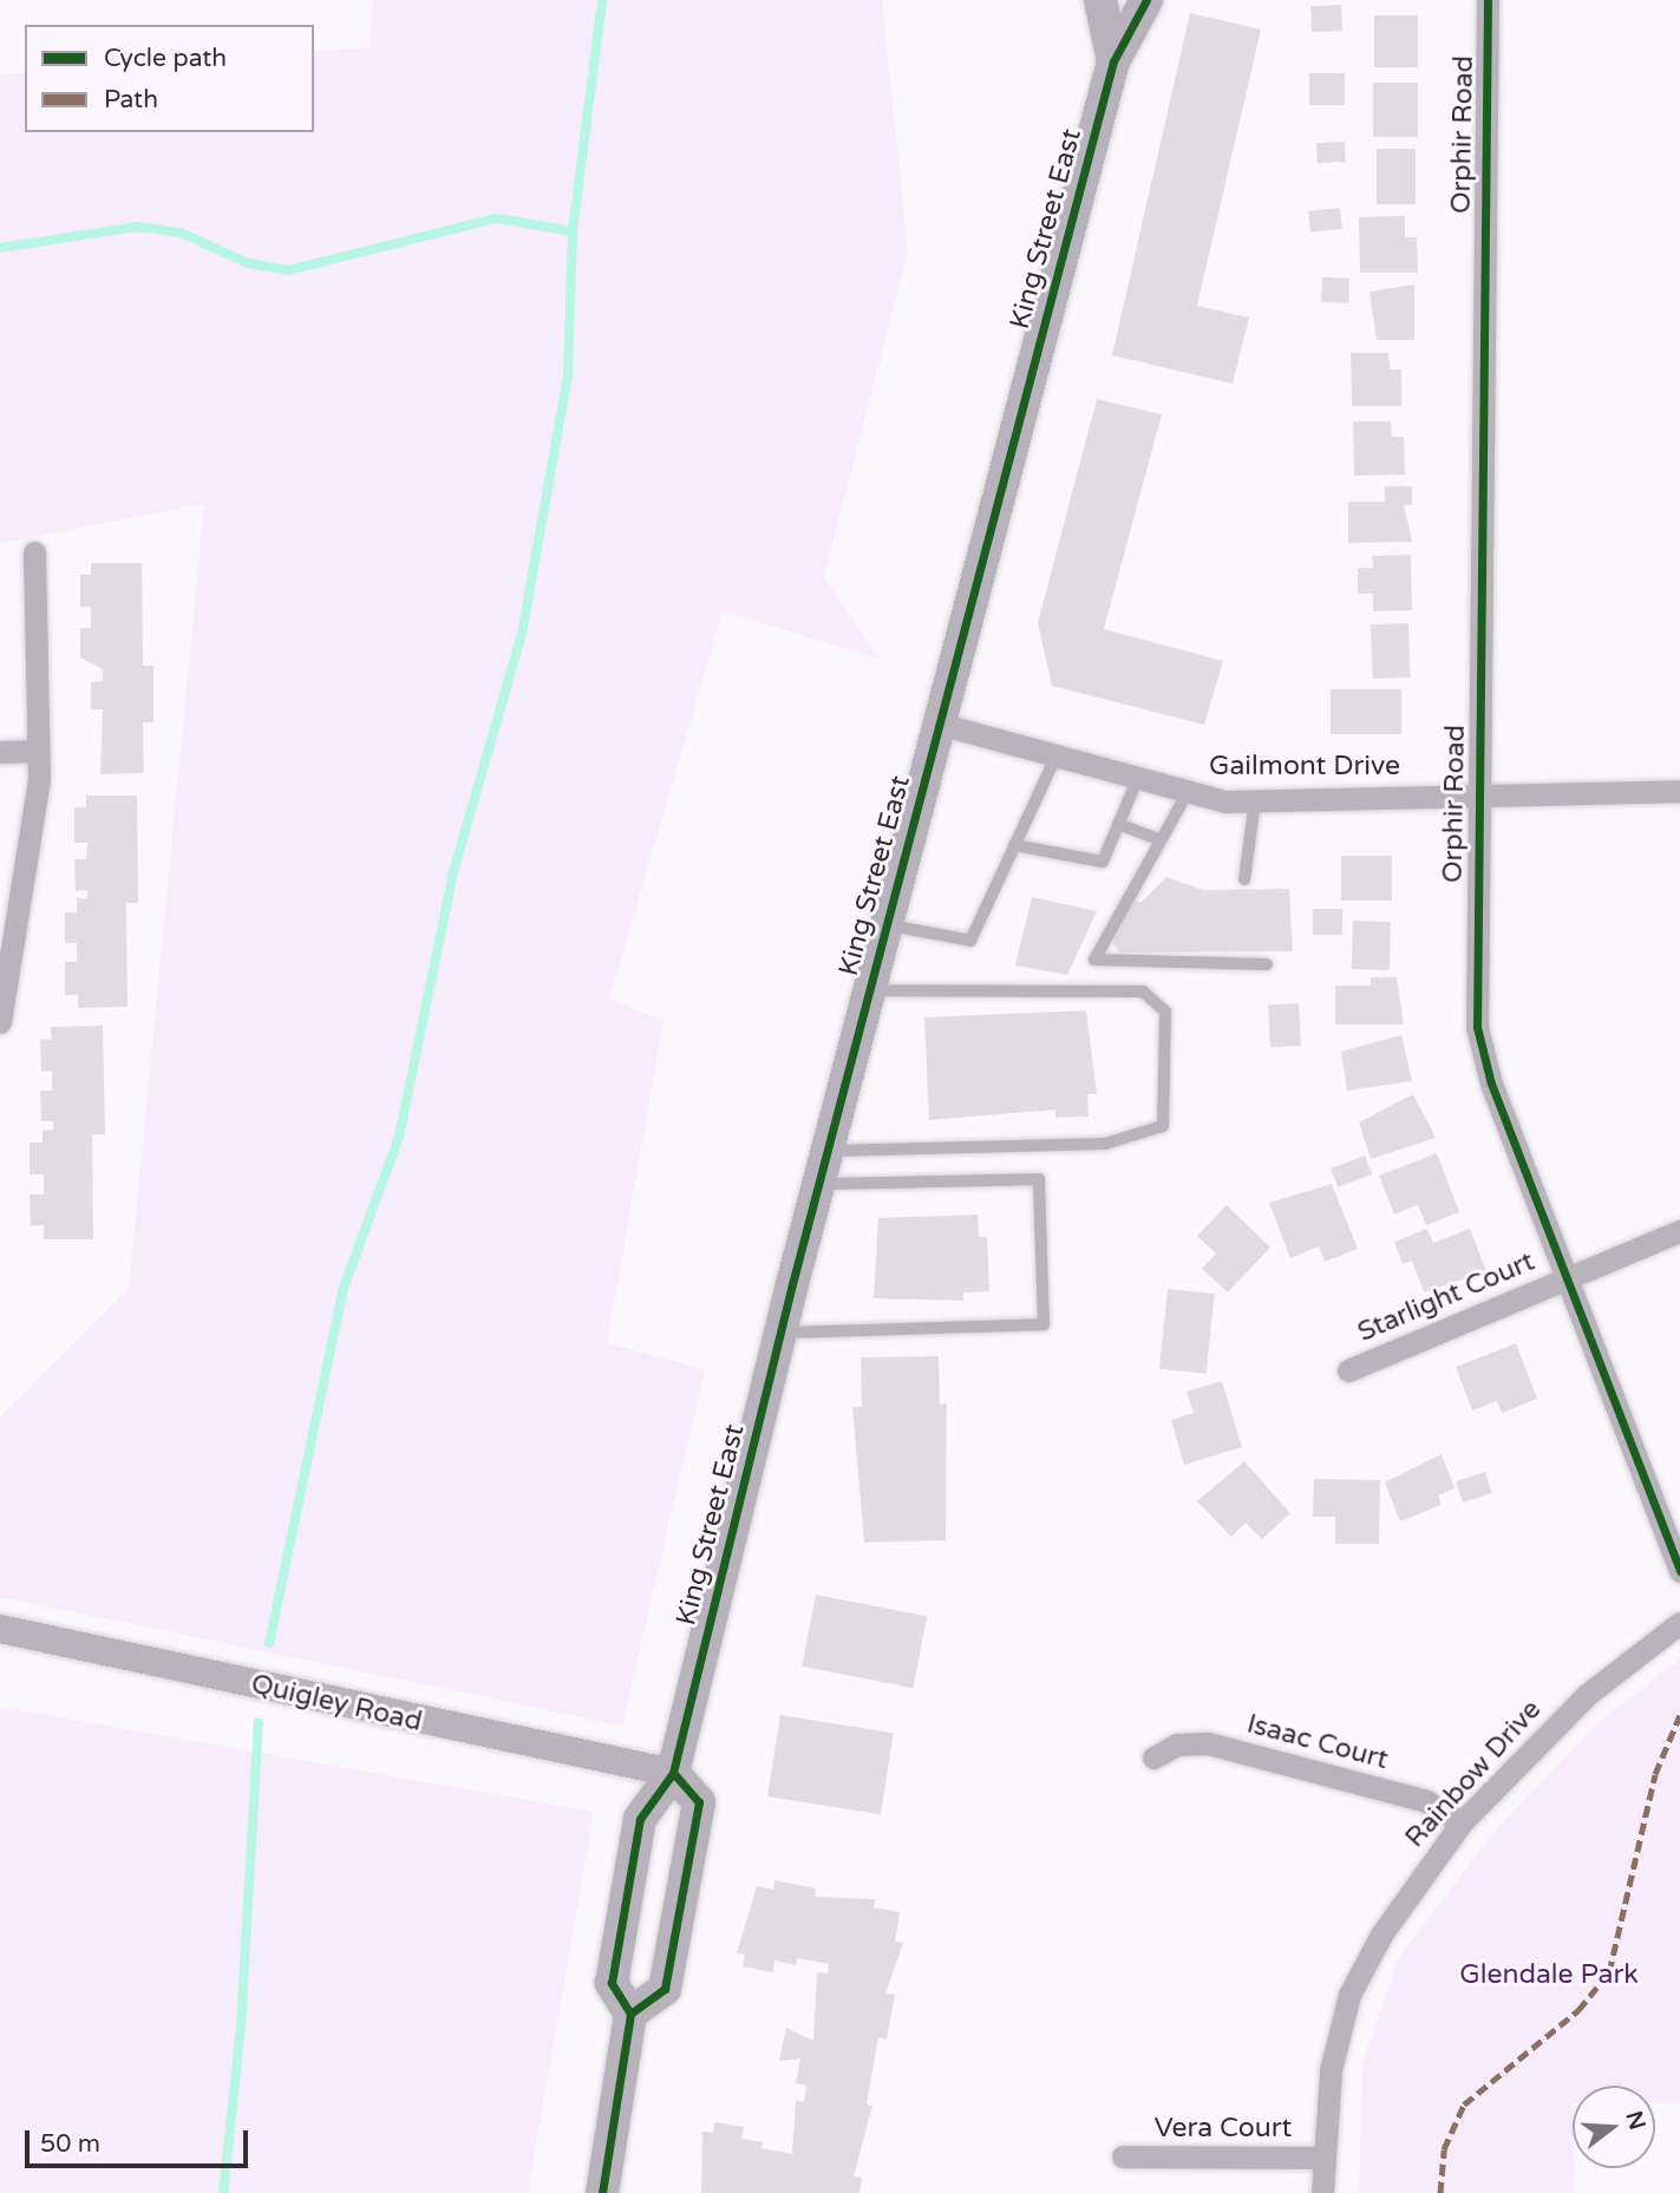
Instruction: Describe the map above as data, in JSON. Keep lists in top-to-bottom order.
{
  "streets": {
    "main road": ["King Street East"],
    "street": [
      "Orphir Road",
      "Gailmont Drive",
      "Starlight Court",
      "Quigley Road",
      "Isaac Court",
      "Rainbow Drive",
      "Vera Court"
    ]
  },
  "crossings": [
    ["Orphir Road", "Gailmont Drive"],
    ["Orphir Road", "Starlight Court"],
    ["King Street East", "Gailmont Drive"],
    ["King Street East", "Quigley Road"],
    ["Isaac Court", "Rainbow Drive"],
    ["Rainbow Drive", "Vera Court"]
  ],
  "parks": ["Glendale Park"],
  "legend": ["Cycle path", "Path"],
  "scale_bar": "50 m",
  "north": "right"
}
